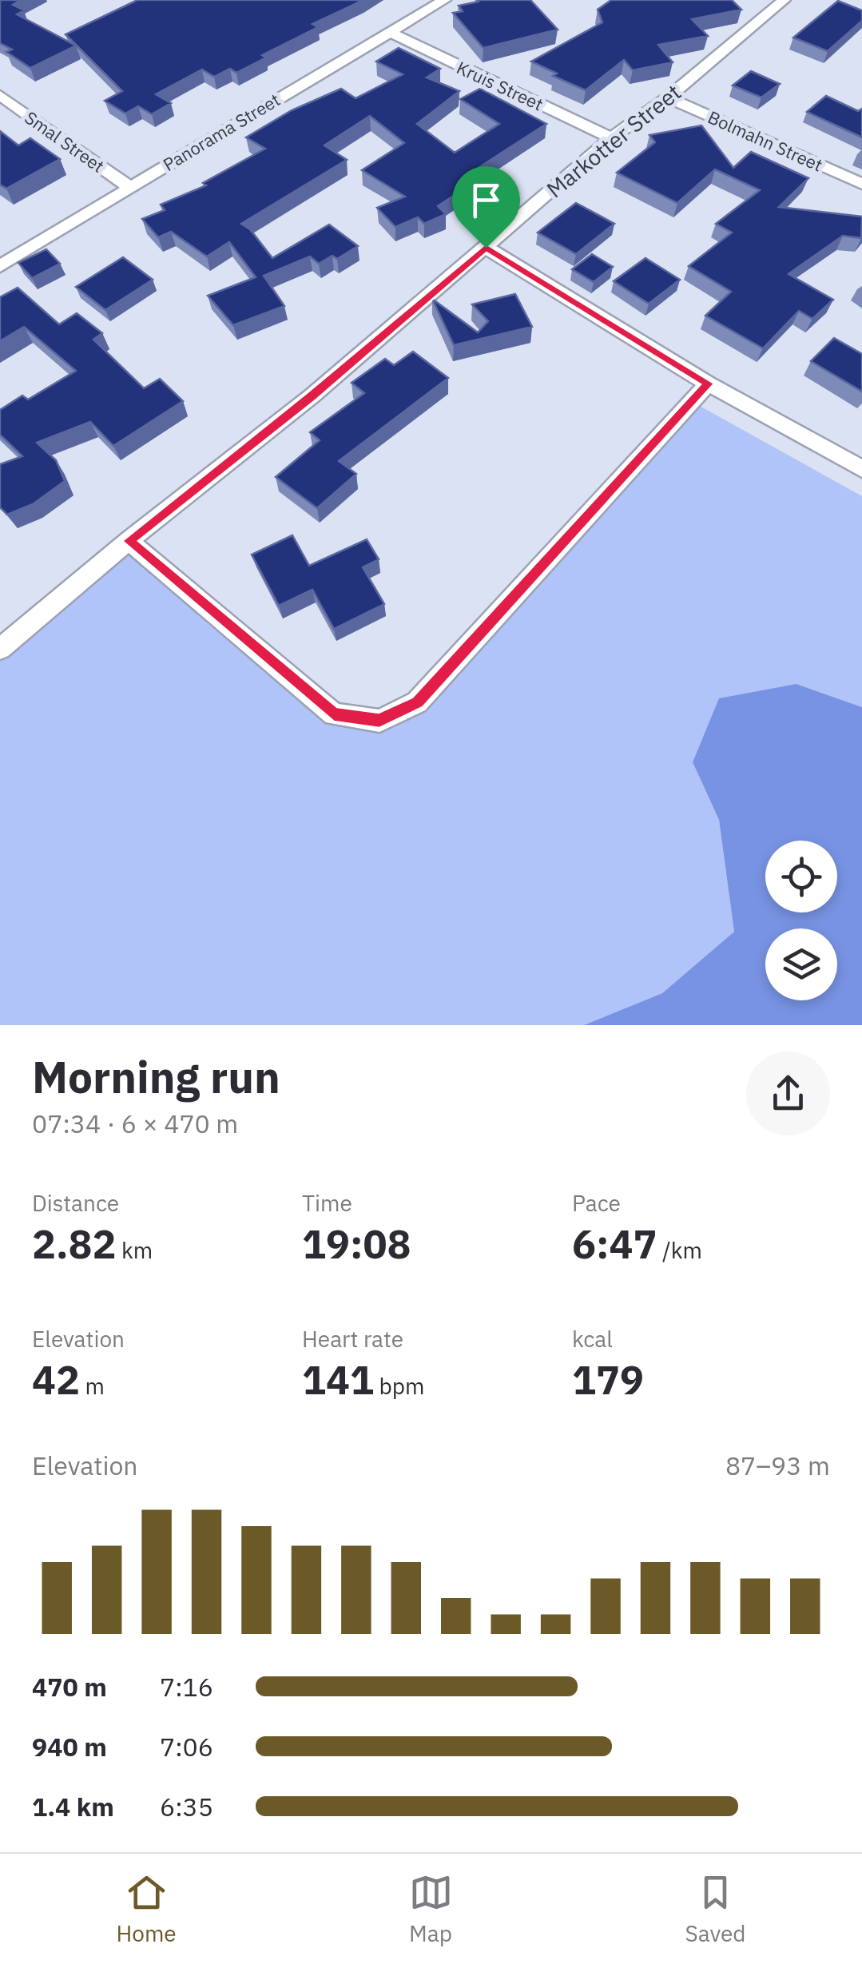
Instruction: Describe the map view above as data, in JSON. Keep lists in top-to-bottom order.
{
  "streets": {
    "street": [
      "Kruis Street",
      "Panorama Street",
      "Markotter Street",
      "Bolmahn Street",
      "Smal Street"
    ]
  },
  "crossings": [
    ["Kruis Street", "Panorama Street"],
    ["Kruis Street", "Markotter Street"],
    ["Panorama Street", "Smal Street"],
    ["Markotter Street", "Bolmahn Street"]
  ],
  "page": {
    "heading": ["Morning run", "07:34 · 6 × 470 m"],
    "stats": [
      ["Distance", "2.82 km"],
      ["Time", "19:08"],
      ["Pace", "6:47 /km"],
      ["Elevation", "42 m"],
      ["Heart rate", "141 bpm"],
      ["kcal", "179"]
    ],
    "chart": ["Elevation", "87–93 m"],
    "list": [
      {
        "name": "470 m",
        "note": "7:16"
      },
      {
        "name": "940 m",
        "note": "7:06"
      },
      {
        "name": "1.4 km",
        "note": "6:35"
      }
    ],
    "tabs": ["Home", "Map", "Saved"]
  }
}
